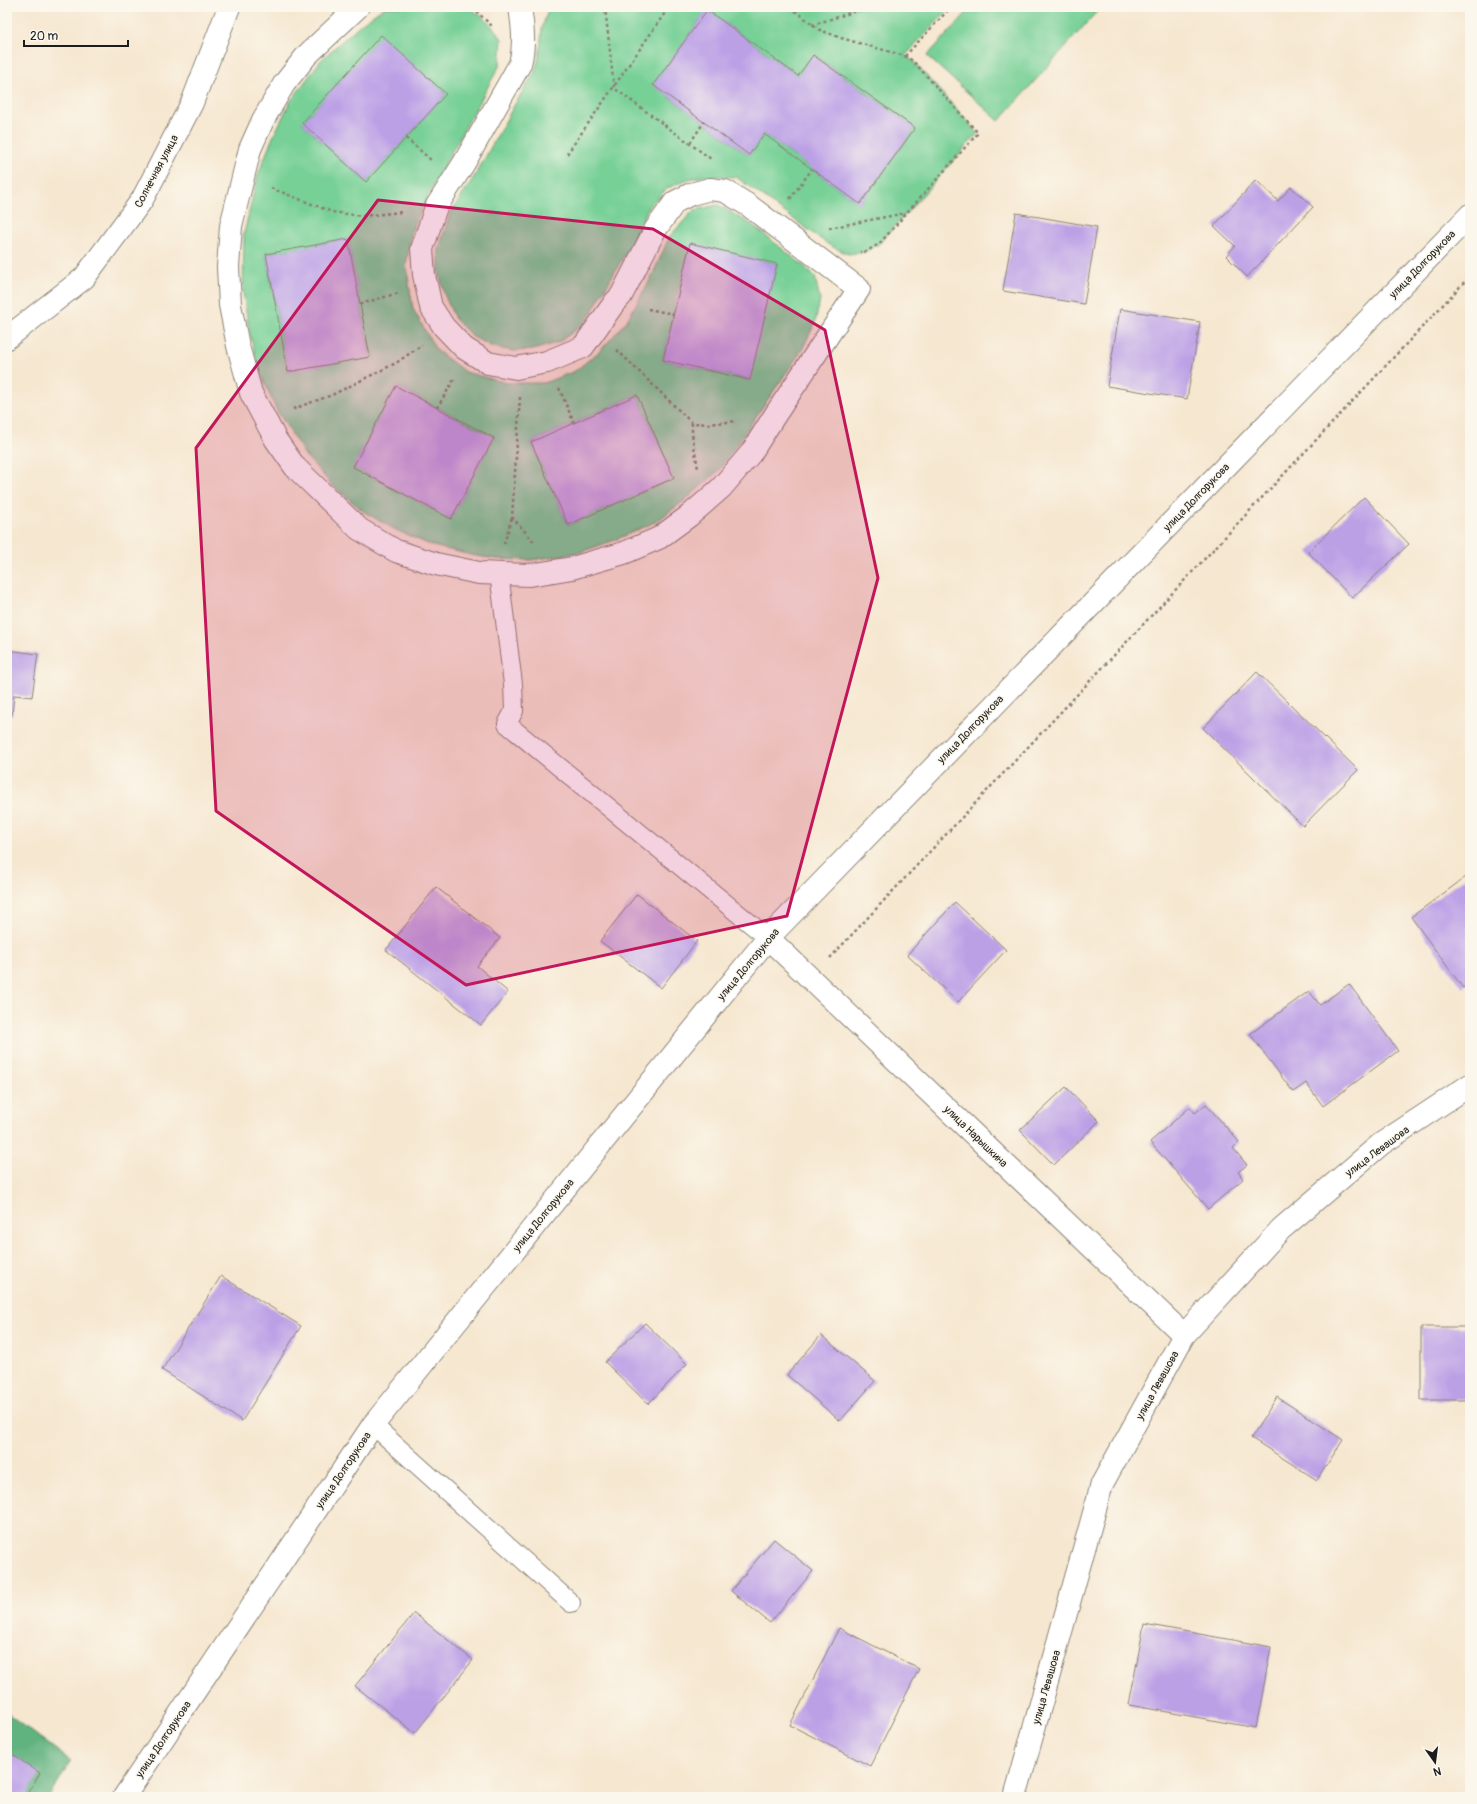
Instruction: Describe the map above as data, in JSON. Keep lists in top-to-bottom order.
{
  "streets": {
    "street": [
      "Солнечная улица",
      "улица Долгорукова",
      "улица Нарышкина",
      "улица Левашова"
    ]
  },
  "crossings": [
    ["улица Долгорукова", "улица Нарышкина"],
    ["улица Нарышкина", "улица Левашова"]
  ],
  "scale_bar": "20 m",
  "north": "bottom"
}
